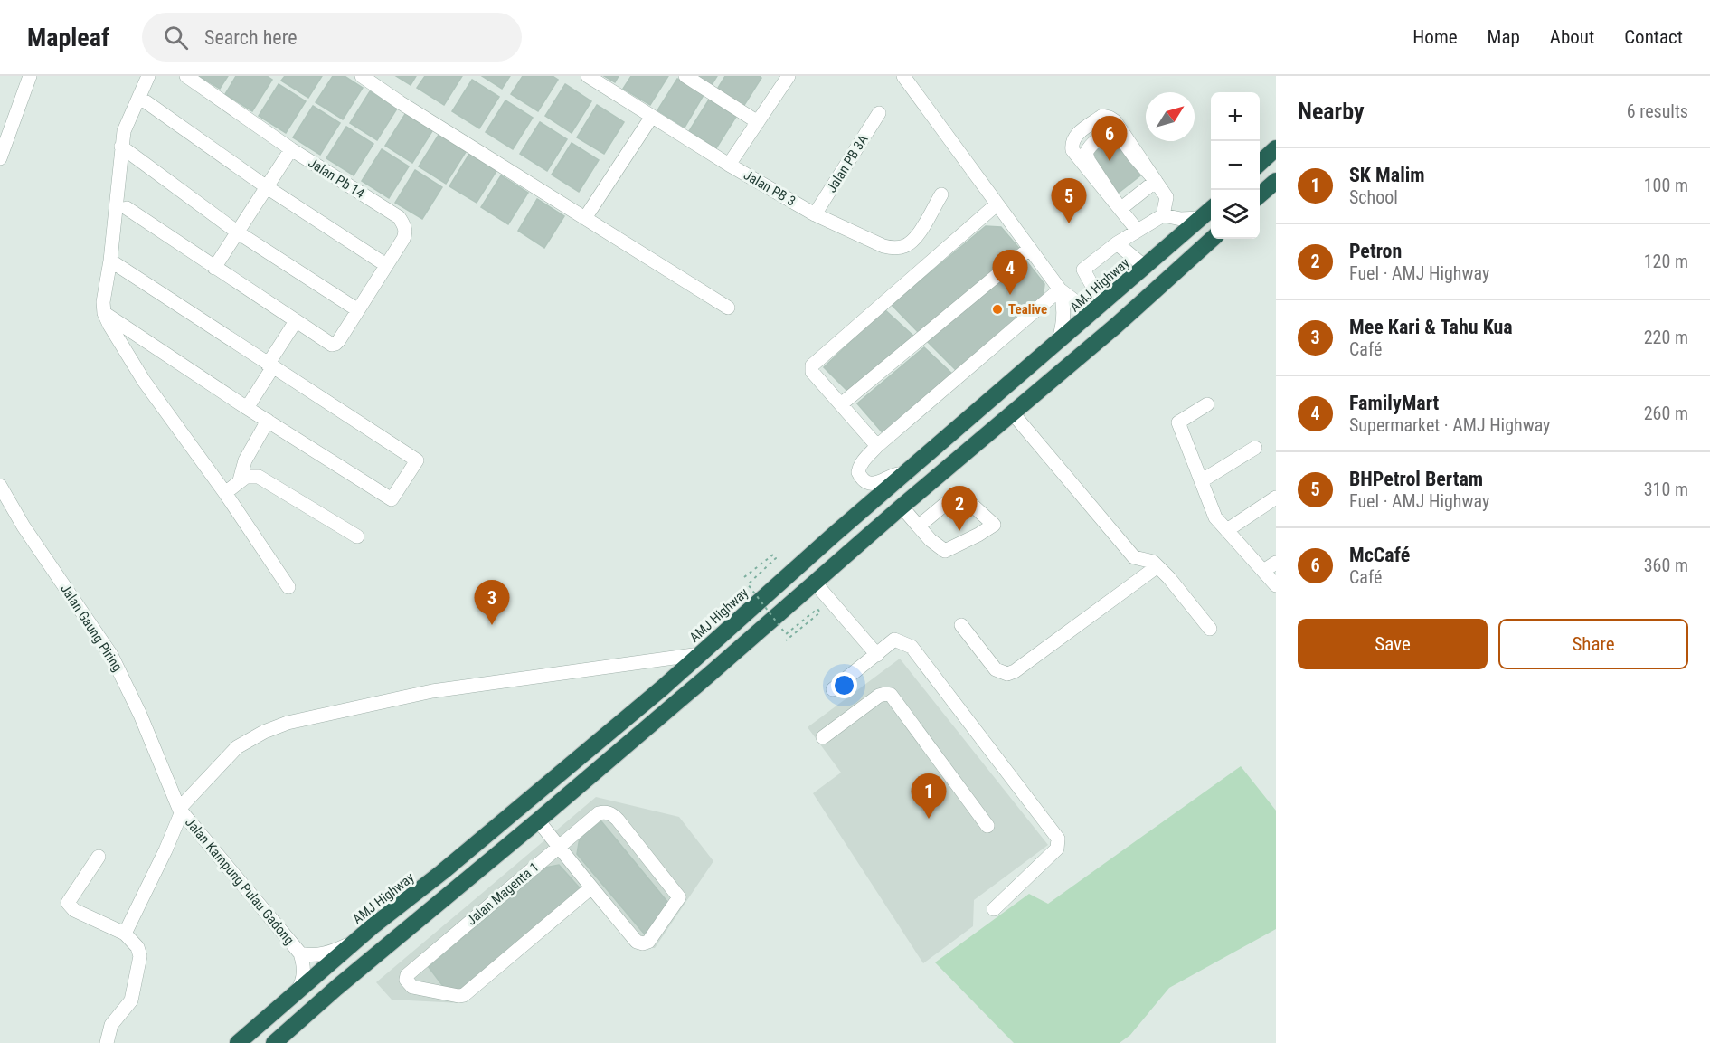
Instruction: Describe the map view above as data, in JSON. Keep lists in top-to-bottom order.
{
  "streets": {
    "highway": ["AMJ Highway"],
    "street": [
      "Jalan PB 3A",
      "Jalan Pb 14",
      "Jalan PB 3",
      "Jalan Gaung Piring",
      "Jalan Kampung Pulau Gadong",
      "Jalan Magenta 1"
    ]
  },
  "crossings": [
    ["Jalan PB 3A", "Jalan PB 3"],
    ["Jalan Gaung Piring", "Jalan Kampung Pulau Gadong"]
  ],
  "places": ["Tealive"],
  "north": "top right",
  "page": {
    "header": "Mapleaf",
    "search": "Search here",
    "nav": [
      "Home",
      "Map",
      "About",
      "Contact"
    ],
    "heading": ["Nearby", "6 results"],
    "map_buttons": ["+", "−"],
    "pins": [
      "6",
      "5",
      "4",
      "2",
      "3",
      "1"
    ],
    "list": [
      {
        "mark": "1",
        "name": "SK Malim",
        "note": "School",
        "value": "100 m"
      },
      {
        "mark": "2",
        "name": "Petron",
        "note": "Fuel · AMJ Highway",
        "value": "120 m"
      },
      {
        "mark": "3",
        "name": "Mee Kari & Tahu Kua",
        "note": "Café",
        "value": "220 m"
      },
      {
        "mark": "4",
        "name": "FamilyMart",
        "note": "Supermarket · AMJ Highway",
        "value": "260 m"
      },
      {
        "mark": "5",
        "name": "BHPetrol Bertam",
        "note": "Fuel · AMJ Highway",
        "value": "310 m"
      },
      {
        "mark": "6",
        "name": "McCafé",
        "note": "Café",
        "value": "360 m"
      }
    ],
    "buttons": ["Save", "Share"]
  }
}
